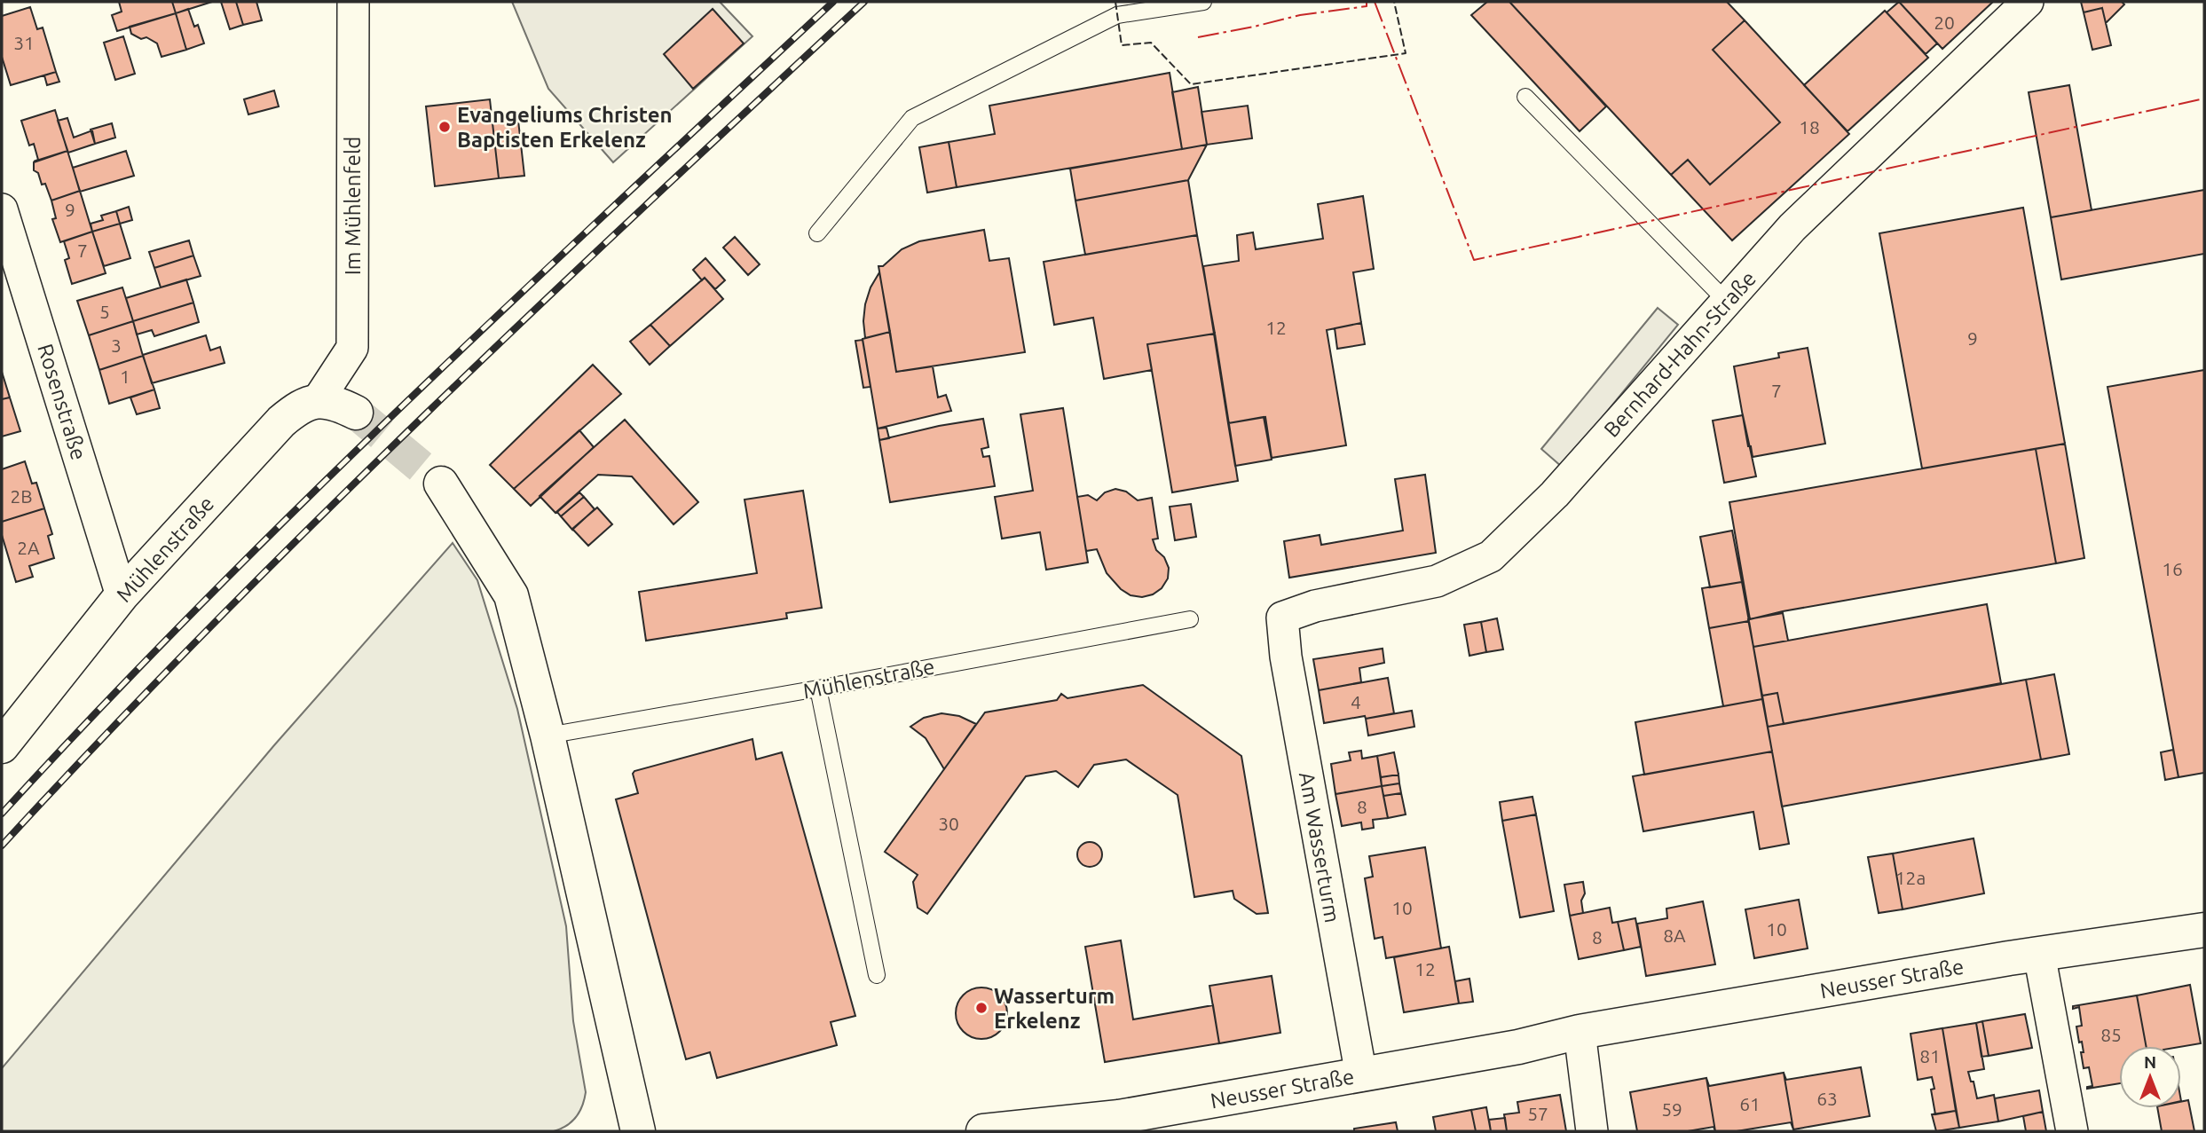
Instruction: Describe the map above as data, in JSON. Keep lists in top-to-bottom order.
{
  "streets": {
    "street": [
      "Im Mühlenfeld",
      "Bernhard-Hahn-Straße",
      "Rosenstraße",
      "Mühlenstraße",
      "Am Wasserturm",
      "Neusser Straße"
    ]
  },
  "crossings": [
    ["Im Mühlenfeld", "Mühlenstraße"],
    ["Bernhard-Hahn-Straße", "Am Wasserturm"],
    ["Rosenstraße", "Mühlenstraße"],
    ["Am Wasserturm", "Neusser Straße"]
  ],
  "places": ["Evangeliums Christen Baptisten Erkelenz", "Wasserturm Erkelenz"],
  "house_numbers": [
    "20",
    "31",
    "18",
    "9",
    "7",
    "5",
    "12",
    "9",
    "3",
    "1",
    "7",
    "2B",
    "2A",
    "16",
    "4",
    "8",
    "30",
    "12a",
    "10",
    "10",
    "8A",
    "8",
    "12",
    "85",
    "81",
    "63",
    "61",
    "59",
    "57"
  ],
  "north": "top"
}
